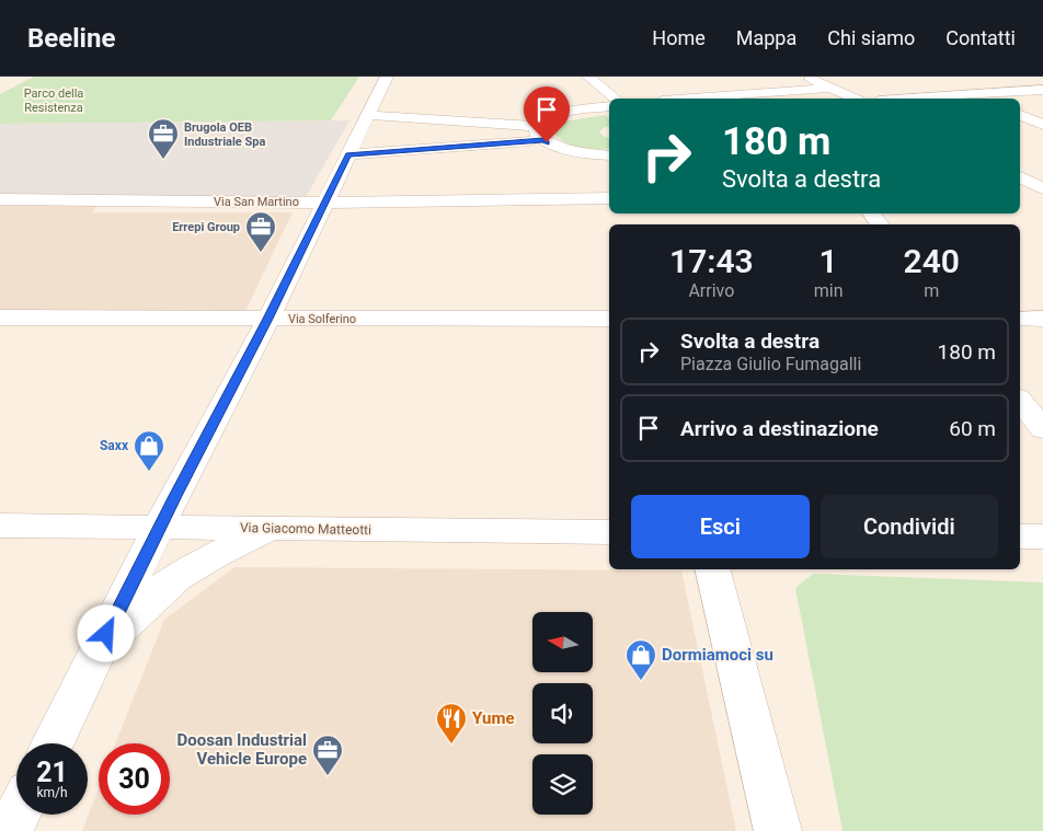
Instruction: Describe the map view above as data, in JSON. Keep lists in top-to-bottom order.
{
  "streets": {
    "street": ["Via San Martino", "Via Solferino", "Via Giacomo Matteotti"]
  },
  "parks": ["Parco della Resistenza"],
  "places": {
    "office": ["Brugola OEB Industriale Spa", "Errepi Group", "Doosan Industrial Vehicle Europe"],
    "shop": ["Saxx", "Dormiamoci su"],
    "restaurant": ["Yume"]
  },
  "north": "left",
  "page": {
    "header": "Beeline",
    "nav": [
      "Home",
      "Mappa",
      "Chi siamo",
      "Contatti"
    ],
    "turn": ["180 m", "Svolta a destra"],
    "eta": [
      "17:43",
      "Arrivo",
      "1",
      "min",
      "240",
      "m"
    ],
    "list": [
      {
        "name": "Svolta a destra",
        "note": "Piazza Giulio Fumagalli",
        "value": "180 m"
      },
      {
        "name": "Arrivo a destinazione",
        "value": "60 m"
      }
    ],
    "buttons": ["Esci", "Condividi"],
    "speed": "21 km/h",
    "limit": "30"
  }
}
